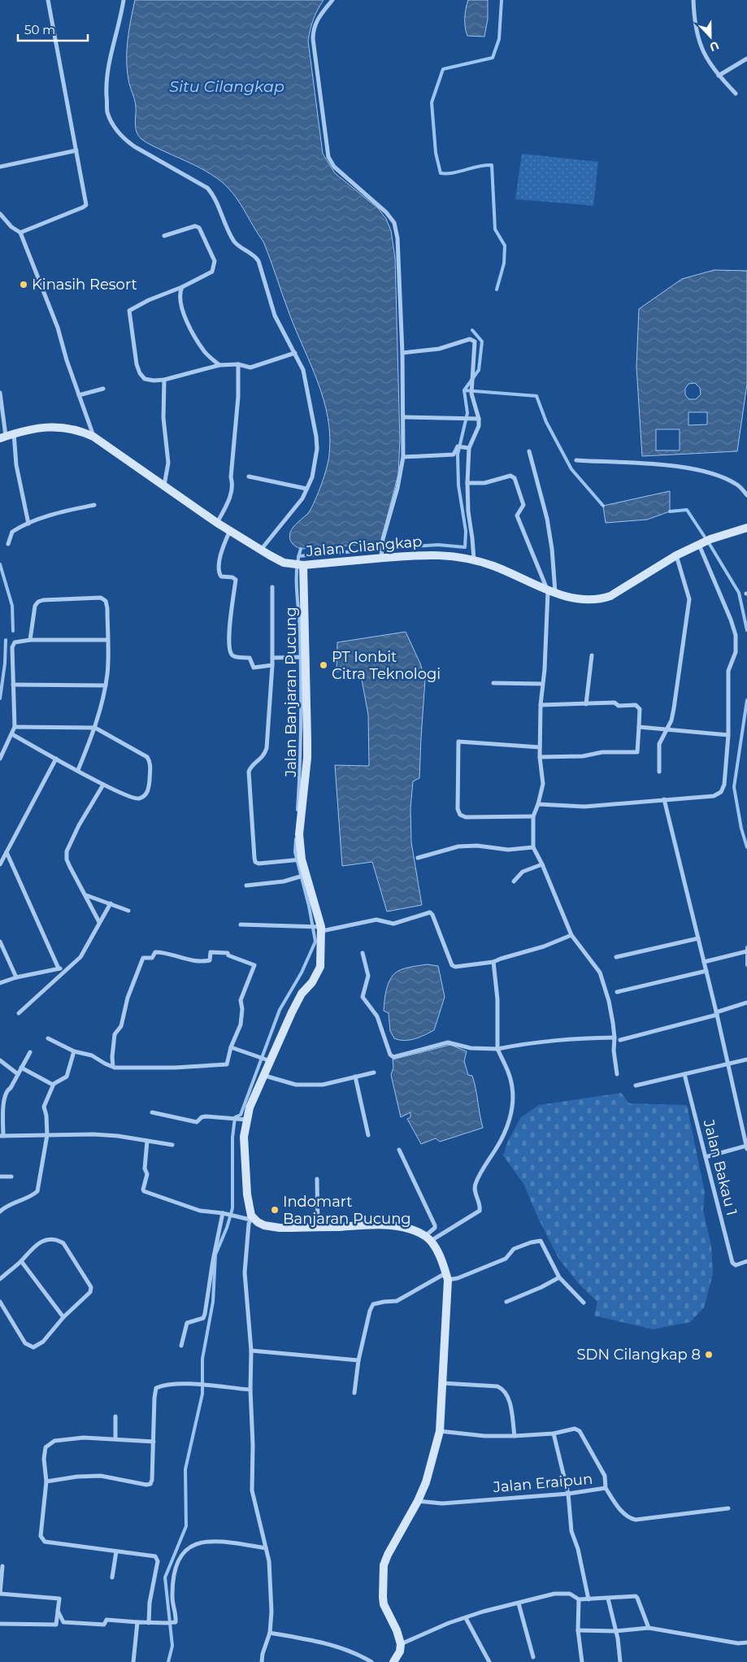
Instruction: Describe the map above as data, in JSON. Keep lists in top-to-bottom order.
{
  "streets": {
    "street": [
      "Jalan Cilangkap",
      "Jalan Banjaran Pucung",
      "Jalan Bakau 1",
      "Jalan Eraipun"
    ]
  },
  "crossings": [
    ["Jalan Cilangkap", "Jalan Banjaran Pucung"]
  ],
  "water": ["Situ Cilangkap"],
  "places": [
    "Kinasih Resort",
    "PT Ionbit Citra Teknologi",
    "Indomart Banjaran Pucung",
    "SDN Cilangkap 8"
  ],
  "scale_bar": "50 m",
  "north": "bottom"
}
